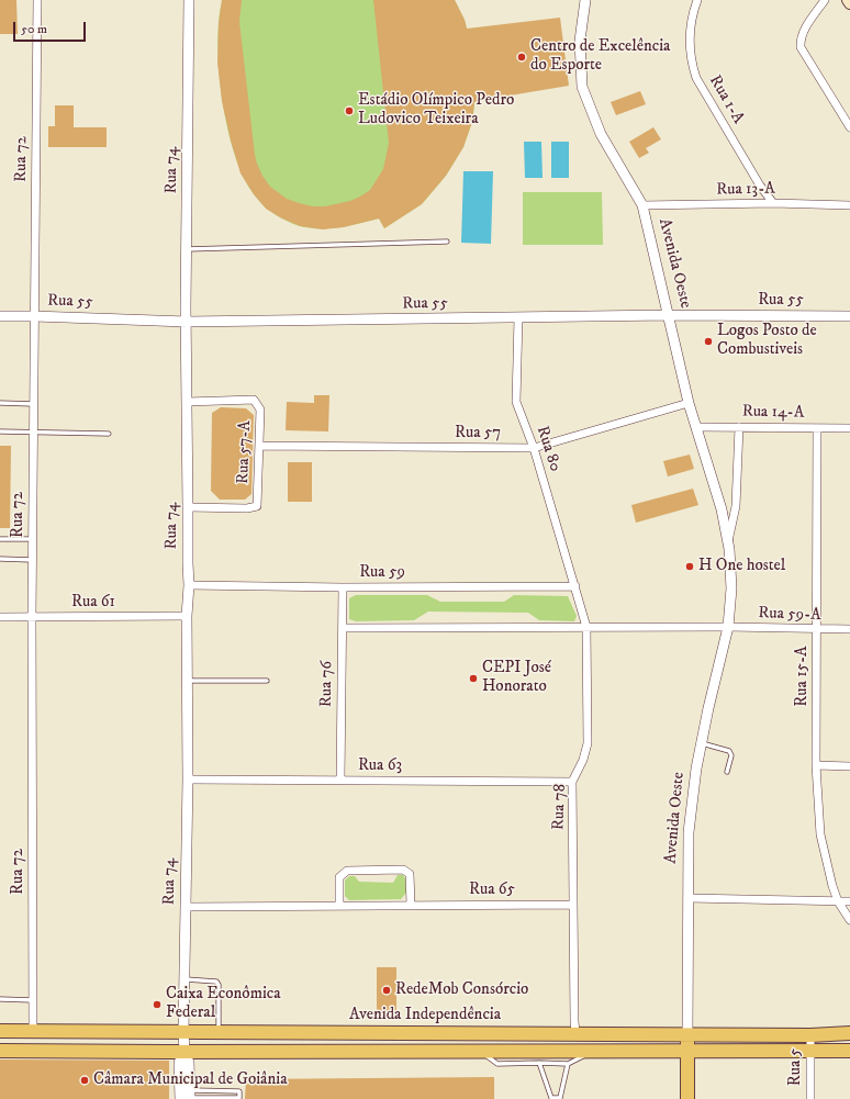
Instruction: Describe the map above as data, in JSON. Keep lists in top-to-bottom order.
{
  "streets": {
    "main road": ["Avenida Oeste", "Avenida Independência"],
    "street": [
      "Rua 1-A",
      "Rua 72",
      "Rua 74",
      "Rua 13-A",
      "Rua 55",
      "Rua 14-A",
      "Rua 57",
      "Rua 80",
      "Rua 57-A",
      "Rua 59",
      "Rua 61",
      "Rua 59-A",
      "Rua 15-A",
      "Rua 76",
      "Rua 63",
      "Rua 78",
      "Rua 65",
      "Rua 5"
    ]
  },
  "crossings": [
    ["Rua 1-A", "Rua 13-A"],
    ["Rua 72", "Rua 55"],
    ["Rua 72", "Rua 61"],
    ["Rua 72", "Avenida Independência"],
    ["Rua 74", "Rua 55"],
    ["Rua 74", "Rua 57-A"],
    ["Rua 74", "Rua 59"],
    ["Rua 74", "Rua 61"],
    ["Rua 74", "Rua 63"],
    ["Rua 74", "Rua 65"],
    ["Rua 74", "Avenida Independência"],
    ["Rua 13-A", "Avenida Oeste"],
    ["Avenida Oeste", "Rua 55"],
    ["Avenida Oeste", "Rua 14-A"],
    ["Avenida Oeste", "Rua 57"],
    ["Avenida Oeste", "Rua 59-A"],
    ["Avenida Oeste", "Avenida Independência"],
    ["Rua 55", "Rua 80"],
    ["Rua 14-A", "Rua 15-A"],
    ["Rua 57", "Rua 80"],
    ["Rua 57", "Rua 57-A"],
    ["Rua 80", "Rua 59"],
    ["Rua 80", "Rua 78"],
    ["Rua 59", "Rua 76"],
    ["Rua 59", "Rua 78"],
    ["Rua 59-A", "Rua 15-A"],
    ["Rua 76", "Rua 63"],
    ["Rua 63", "Rua 78"],
    ["Rua 78", "Rua 65"],
    ["Rua 78", "Avenida Independência"],
    ["Avenida Independência", "Rua 5"]
  ],
  "places": [
    "Centro de Excelência do Esporte",
    "Estádio Olímpico Pedro Ludovico Teixeira",
    "Logos Posto de Combustiveis",
    "H One hostel",
    "CEPI José Honorato",
    "RedeMob Consórcio",
    "Caixa Econômica Federal",
    "Câmara Municipal de Goiânia"
  ],
  "scale_bar": "50 m"
}
